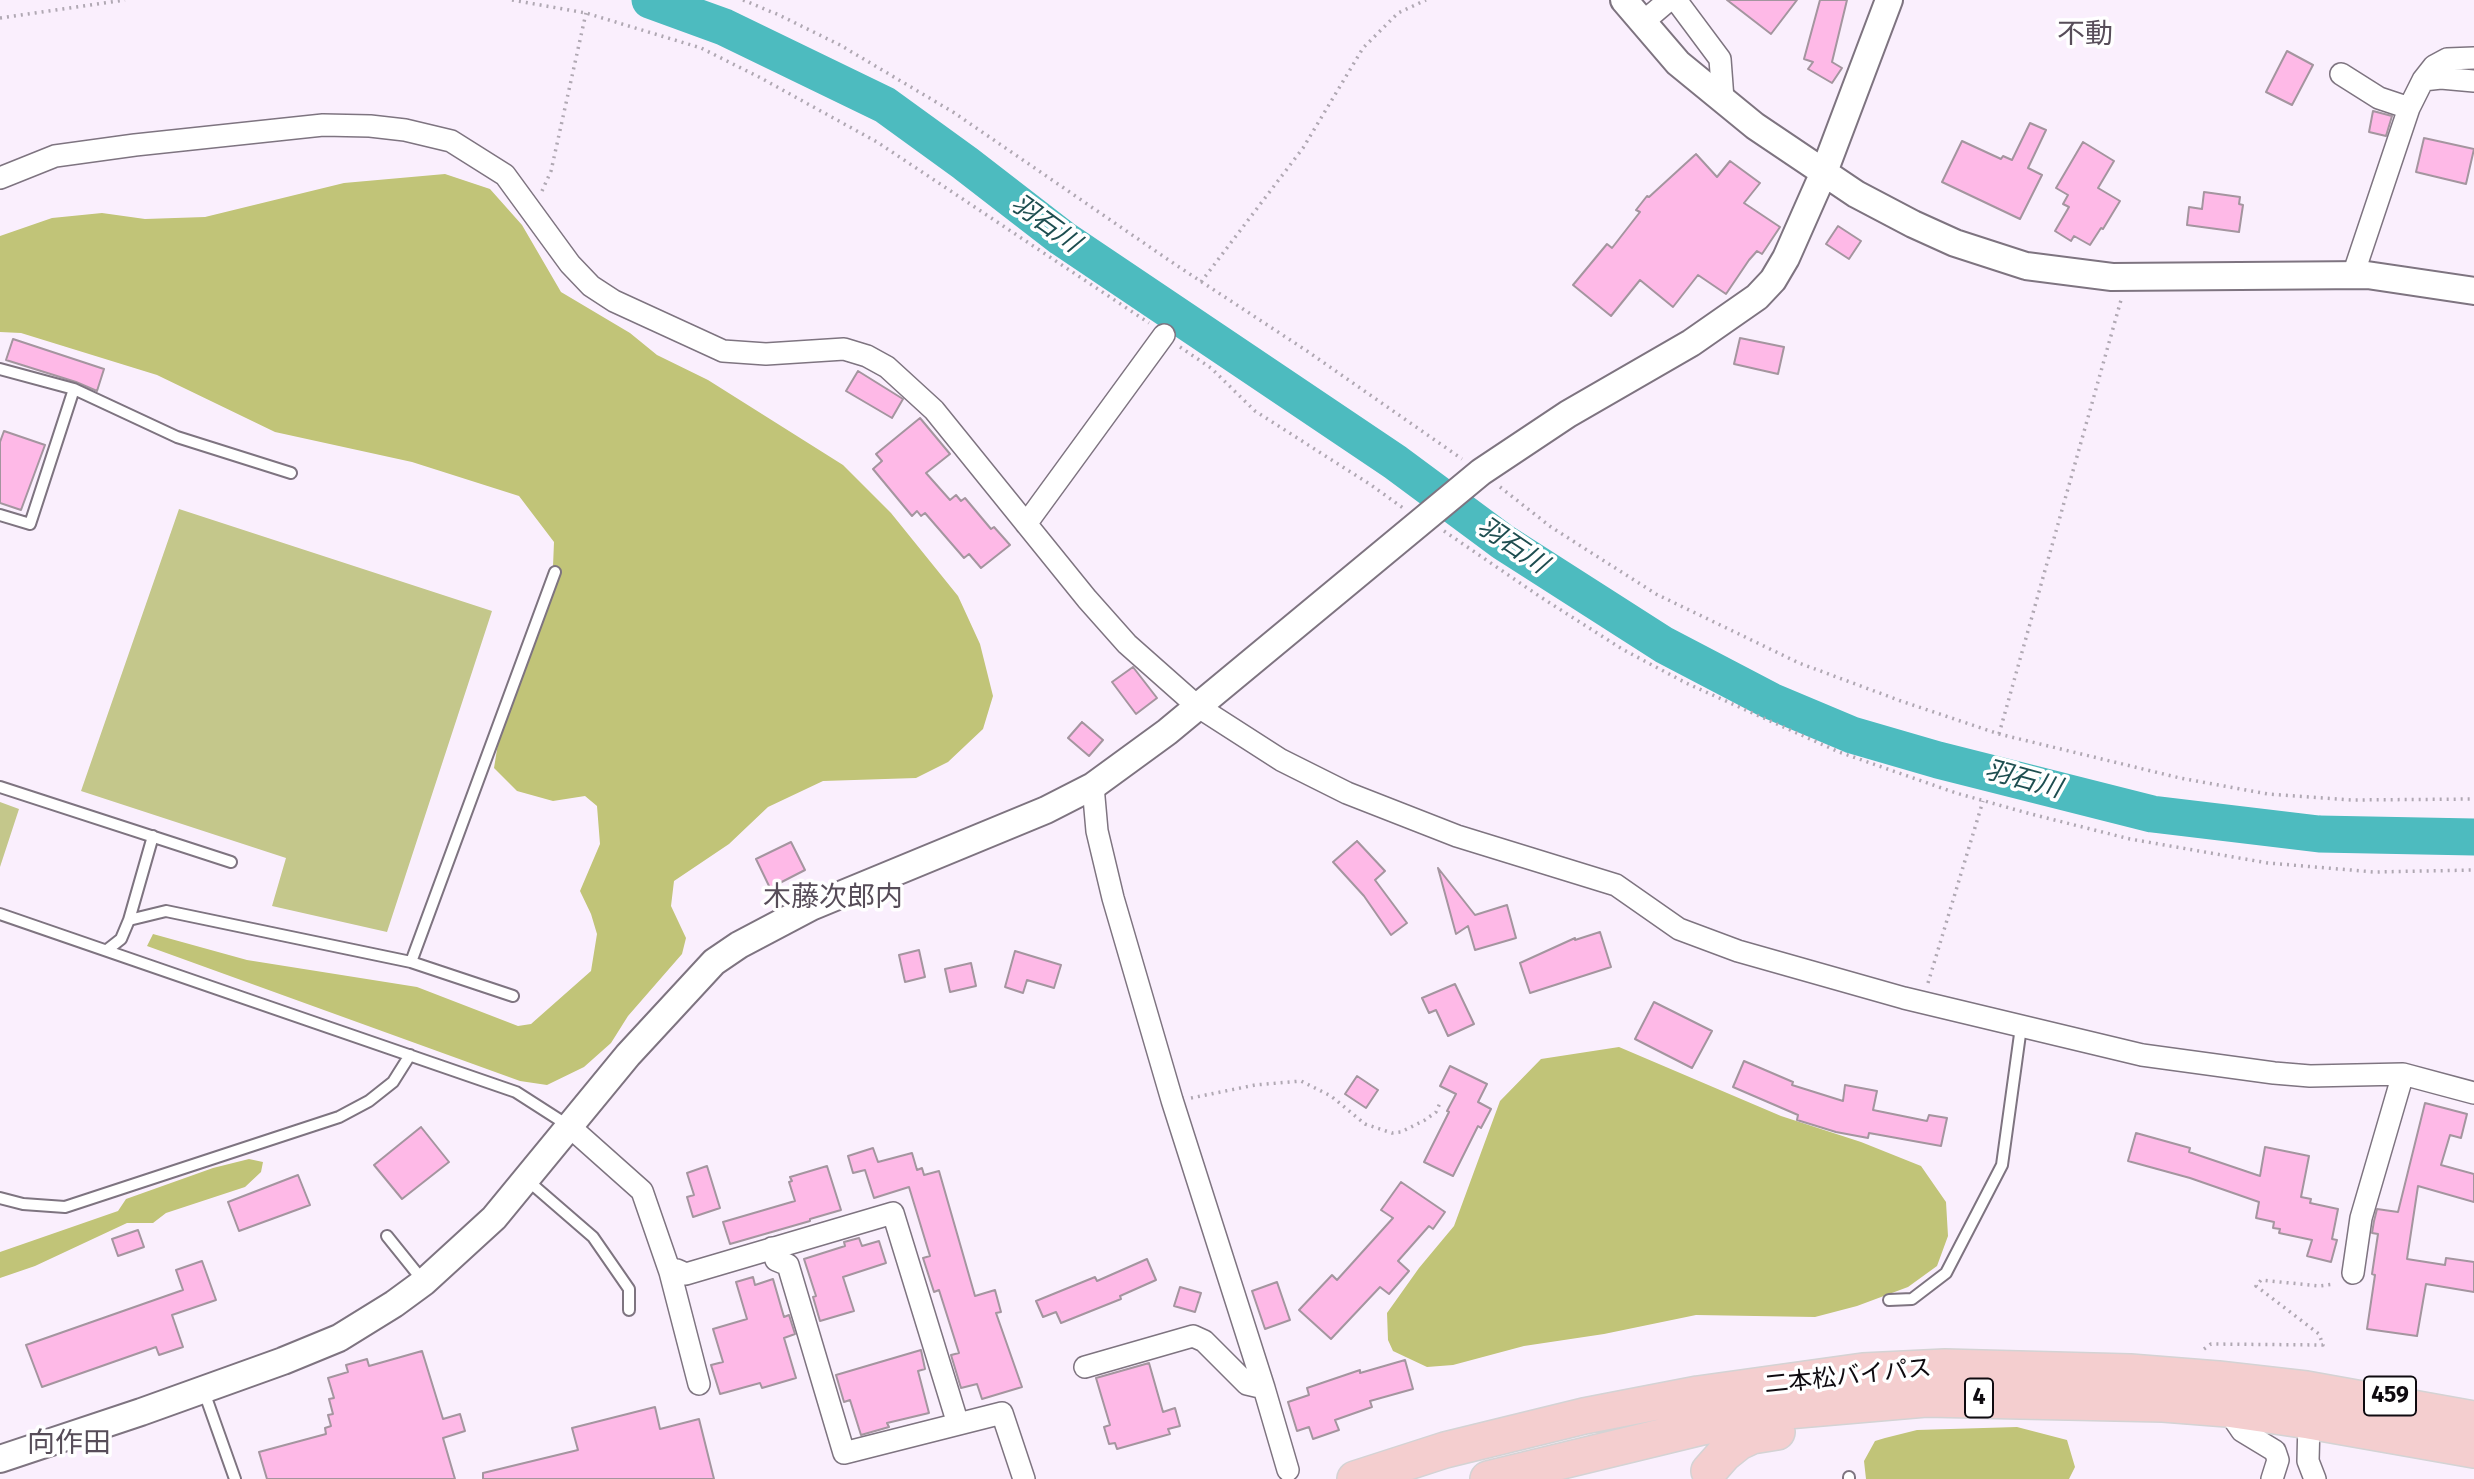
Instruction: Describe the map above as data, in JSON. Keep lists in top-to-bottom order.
{
  "streets": {
    "highway": ["二本松バイパス", "459", "4"]
  },
  "crossings": [
    ["二本松バイパス", "459"]
  ],
  "districts": ["不動", "木藤次郎内", "向作田"],
  "water": ["羽石川"]
}
